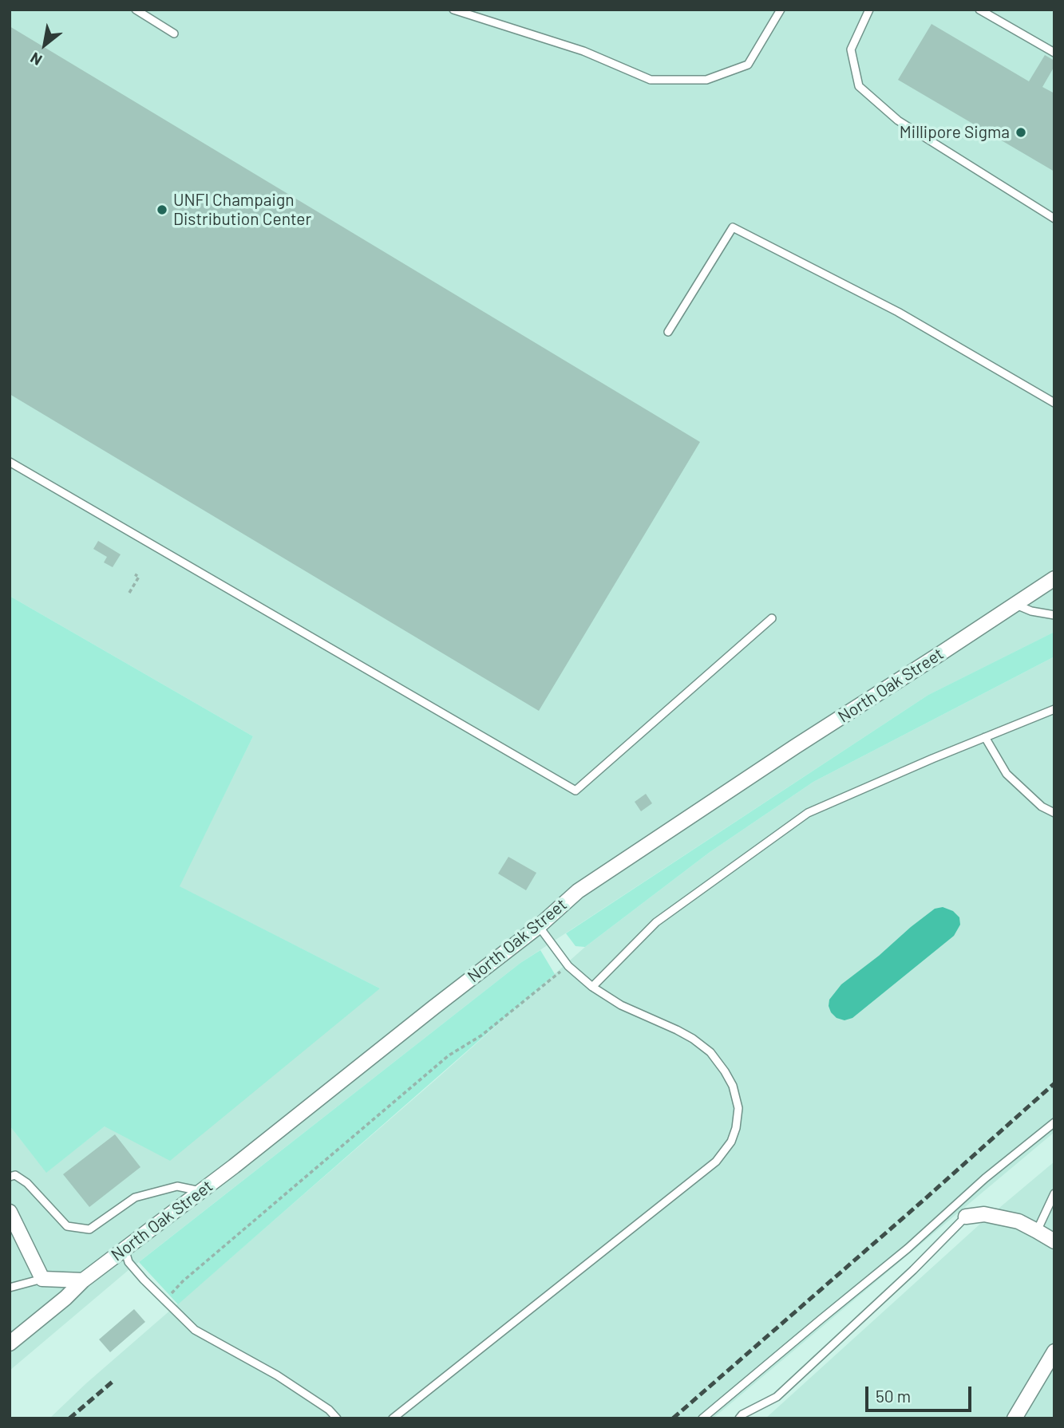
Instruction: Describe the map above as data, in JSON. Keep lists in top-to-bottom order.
{
  "streets": {
    "street": ["North Oak Street"]
  },
  "places": ["Millipore Sigma", "UNFI Champaign Distribution Center"],
  "scale_bar": "50 m",
  "north": "bottom left"
}
